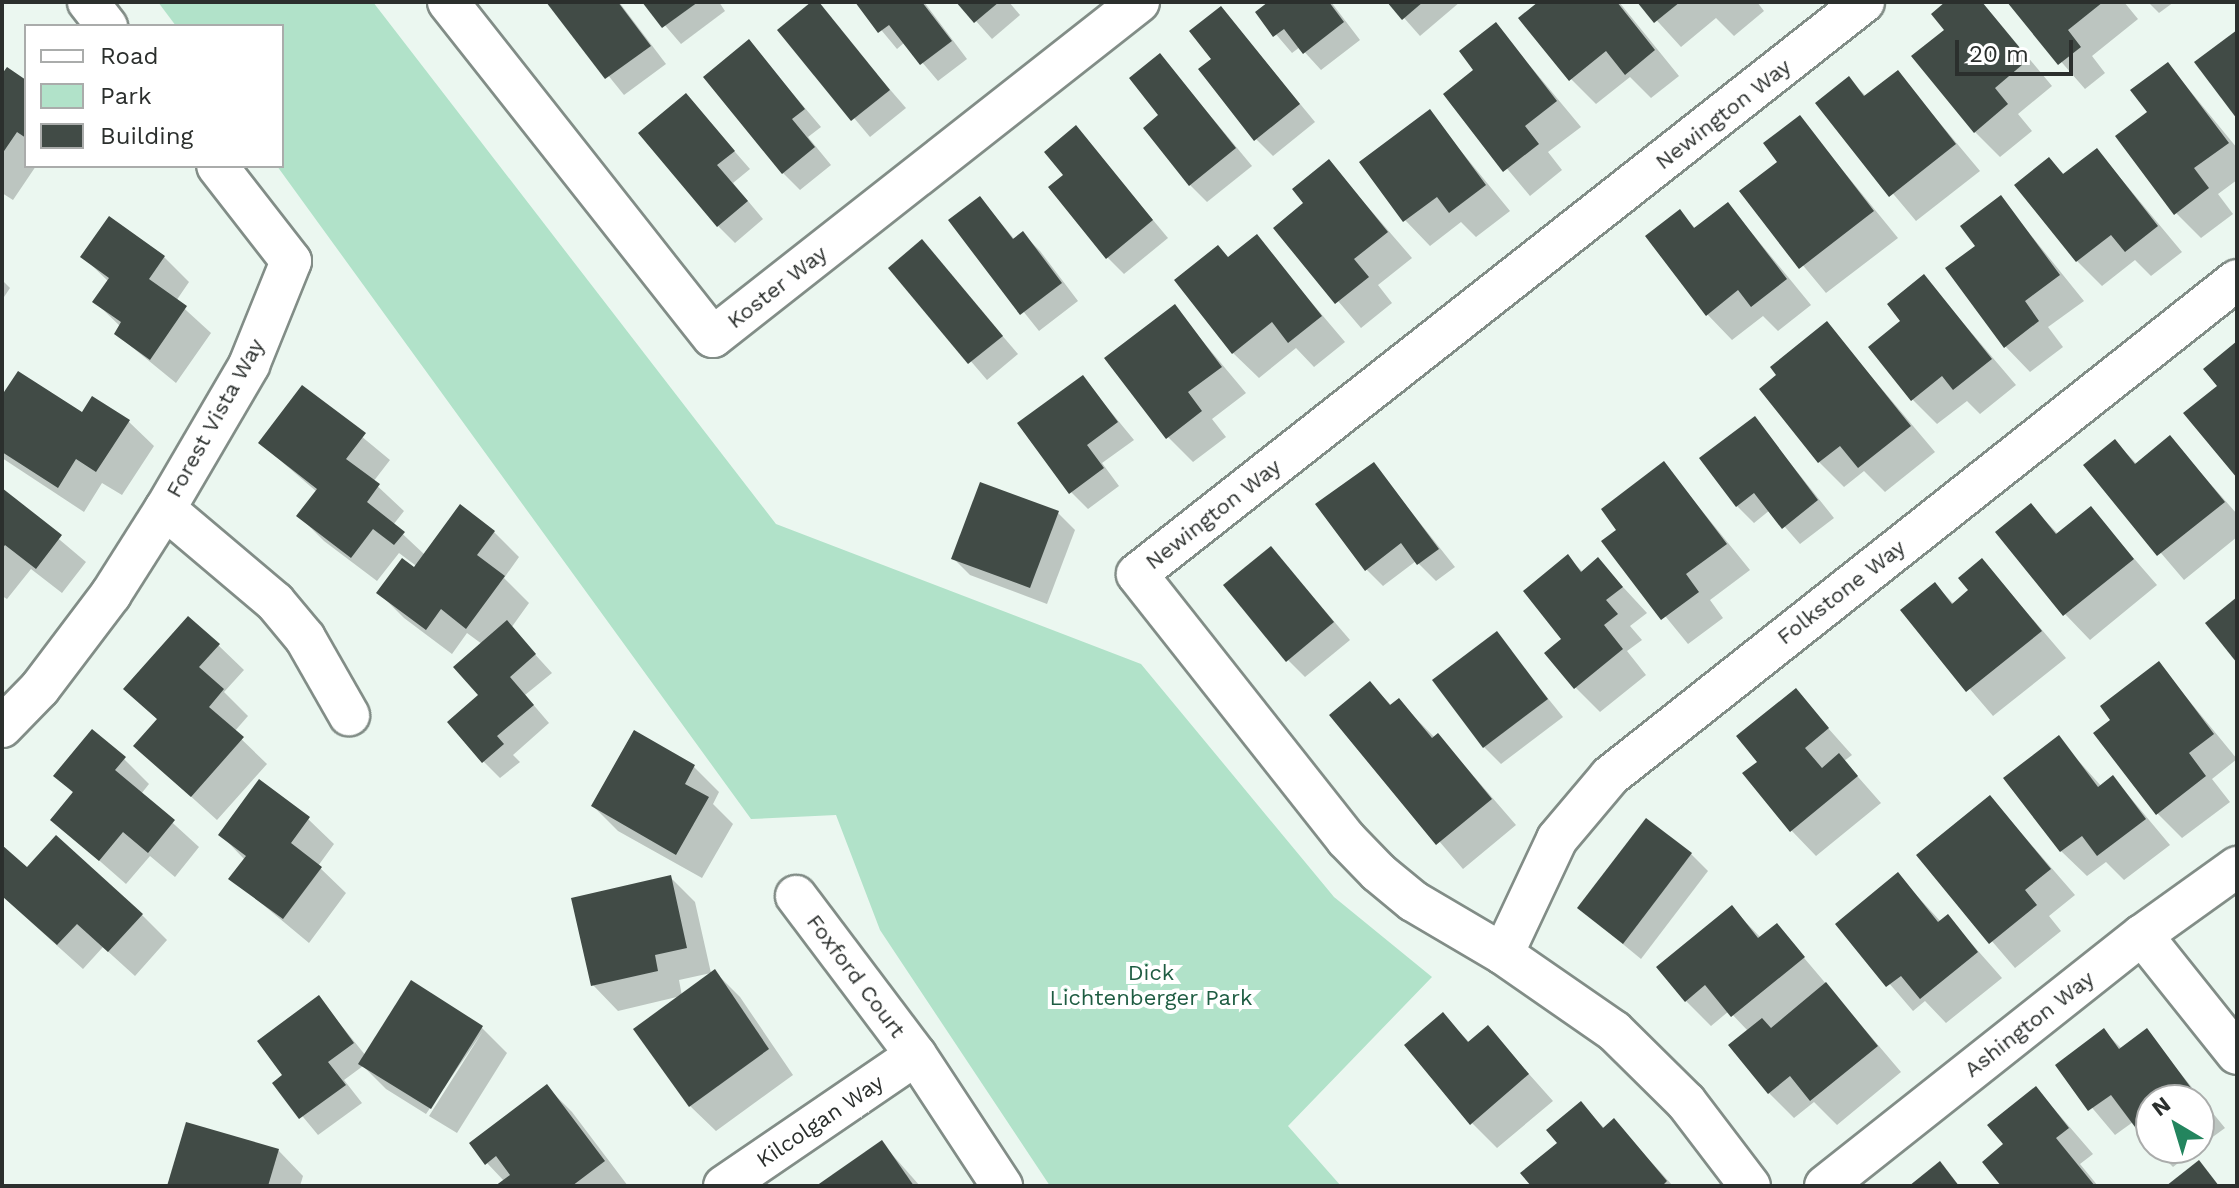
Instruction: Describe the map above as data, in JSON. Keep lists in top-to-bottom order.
{
  "streets": {
    "street": [
      "Newington Way",
      "Koster Way",
      "Forest Vista Way",
      "Folkstone Way",
      "Foxford Court",
      "Ashington Way",
      "Kilcolgan Way"
    ]
  },
  "crossings": [
    ["Newington Way", "Folkstone Way"],
    ["Foxford Court", "Kilcolgan Way"]
  ],
  "parks": ["Dick Lichtenberger Park"],
  "legend": ["Road", "Park", "Building"],
  "scale_bar": "20 m",
  "north": "top left"
}
